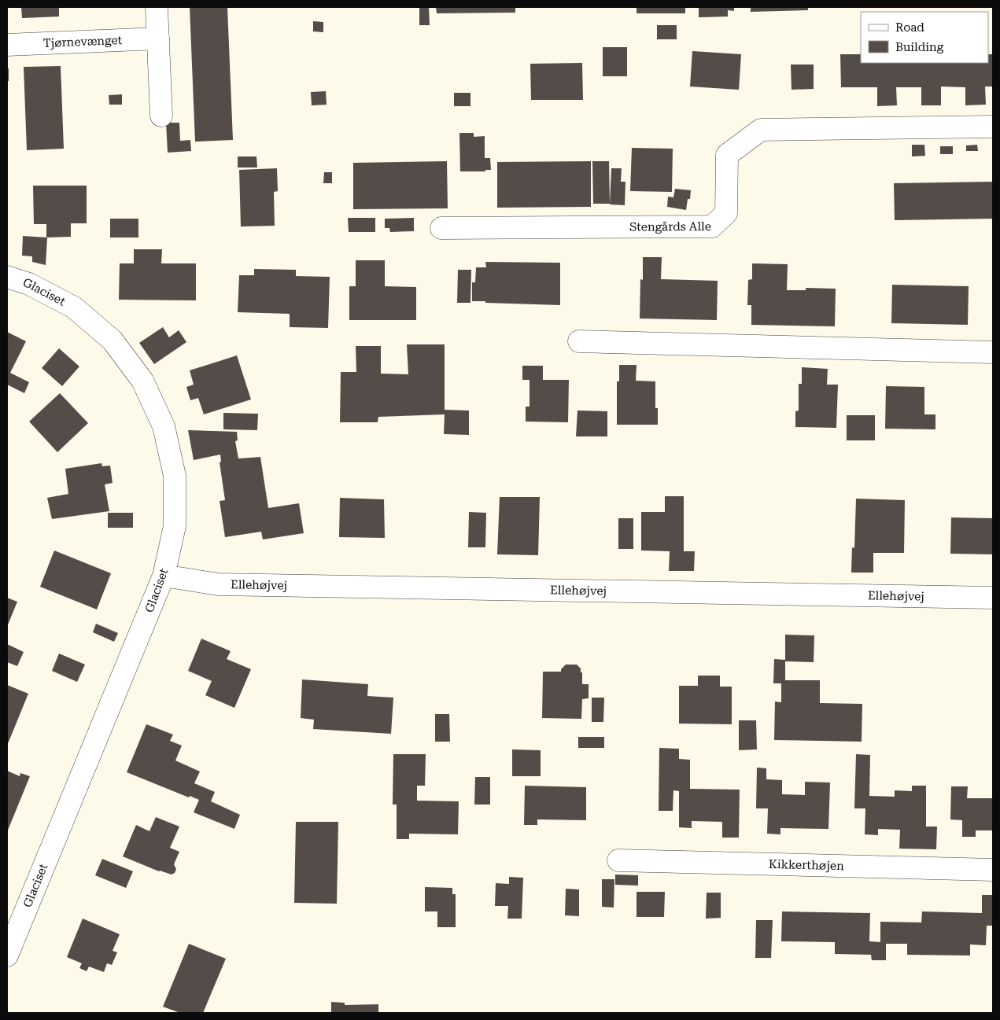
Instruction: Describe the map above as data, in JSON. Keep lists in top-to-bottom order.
{
  "streets": {
    "street": [
      "Tjørnevænget",
      "Stengårds Alle",
      "Glaciset",
      "Ellehøjvej",
      "Kikkerthøjen"
    ]
  },
  "crossings": [
    ["Glaciset", "Ellehøjvej"]
  ],
  "legend": ["Road", "Building"]
}
